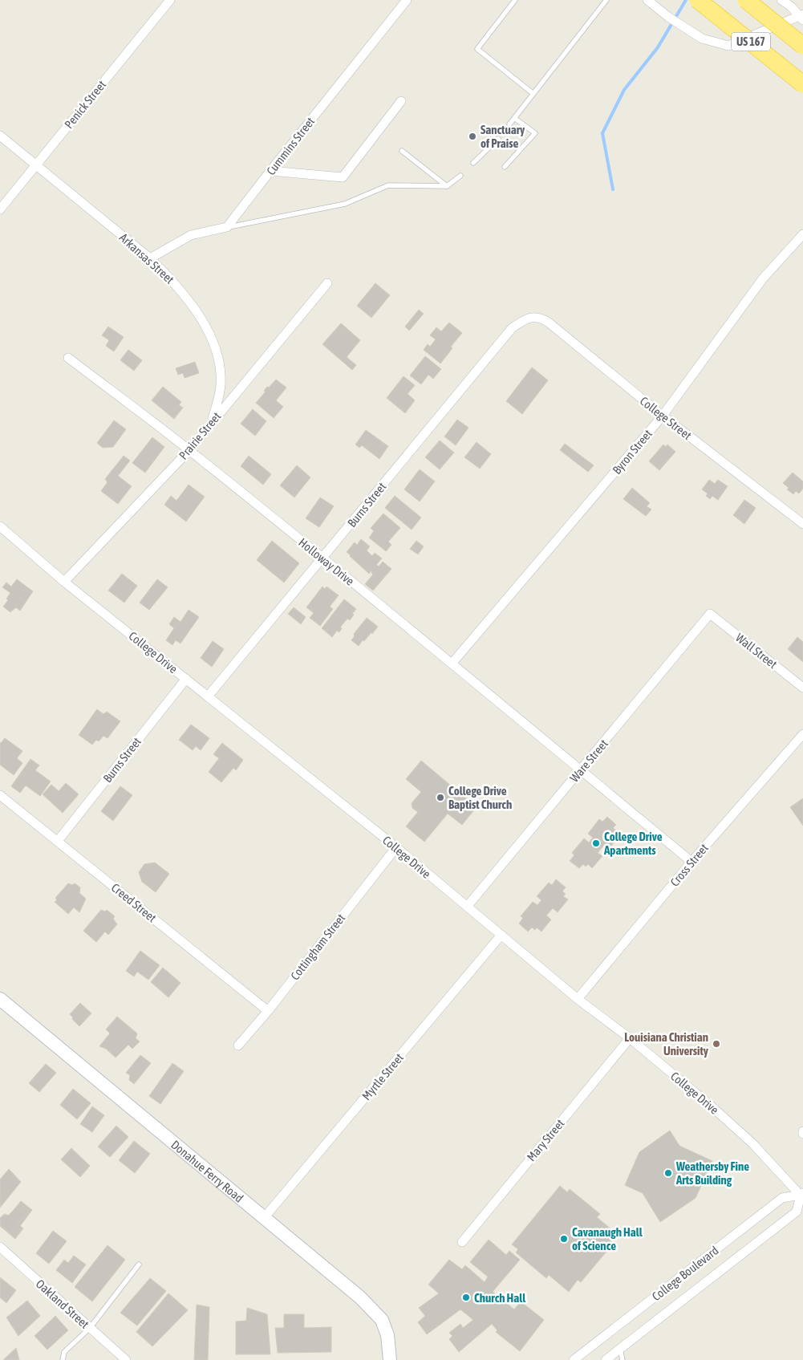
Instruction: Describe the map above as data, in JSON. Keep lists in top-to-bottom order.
{
  "streets": {
    "highway": ["US 167"],
    "main road": ["Donahue Ferry Road"],
    "street": [
      "Penick Street",
      "Cummins Street",
      "Arkansas Street",
      "College Street",
      "Prairie Street",
      "Byron Street",
      "Burns Street",
      "Holloway Drive",
      "Wall Street",
      "College Drive",
      "Ware Street",
      "Cross Street",
      "Creed Street",
      "Cottingham Street",
      "Myrtle Street",
      "Mary Street",
      "College Boulevard",
      "Oakland Street"
    ]
  },
  "crossings": [
    ["Penick Street", "Arkansas Street"],
    ["Arkansas Street", "Prairie Street"],
    ["College Street", "Byron Street"],
    ["College Street", "Burns Street"],
    ["Prairie Street", "Holloway Drive"],
    ["Prairie Street", "College Drive"],
    ["Byron Street", "Holloway Drive"],
    ["Burns Street", "Holloway Drive"],
    ["Burns Street", "College Drive"],
    ["Burns Street", "Creed Street"],
    ["Holloway Drive", "Ware Street"],
    ["Holloway Drive", "Cross Street"],
    ["Wall Street", "Ware Street"],
    ["College Drive", "Ware Street"],
    ["College Drive", "Cross Street"],
    ["College Drive", "Cottingham Street"],
    ["College Drive", "Myrtle Street"],
    ["College Drive", "Mary Street"],
    ["College Drive", "College Boulevard"],
    ["Creed Street", "Cottingham Street"],
    ["Myrtle Street", "Donahue Ferry Road"]
  ],
  "places": [
    "Sanctuary of Praise",
    "College Drive Baptist Church",
    "College Drive Apartments",
    "Louisiana Christian University",
    "Weathersby Fine Arts Building",
    "Cavanaugh Hall of Science",
    "Church Hall"
  ]
}
